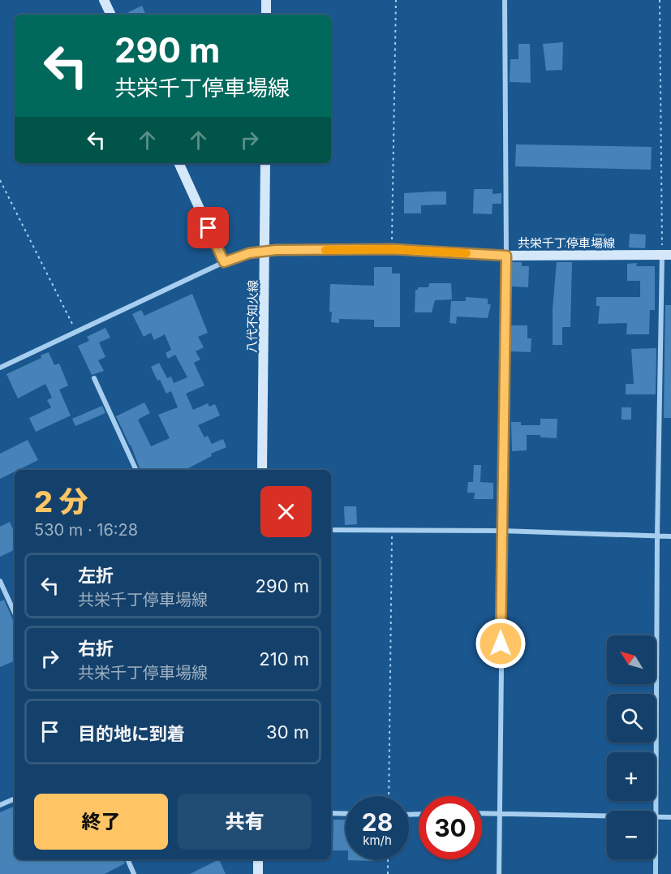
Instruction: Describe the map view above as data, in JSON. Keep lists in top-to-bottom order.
{
  "streets": {
    "main road": ["共栄千丁停車場線", "八代不知火線"]
  },
  "crossings": [
    ["共栄千丁停車場線", "八代不知火線"]
  ],
  "north": "top left",
  "page": {
    "turn": ["290 m", "共栄千丁停車場線"],
    "heading": ["2 分", "530 m · 16:28"],
    "list": [
      {
        "name": "左折",
        "note": "共栄千丁停車場線",
        "value": "290 m"
      },
      {
        "name": "右折",
        "note": "共栄千丁停車場線",
        "value": "210 m"
      },
      {
        "name": "目的地に到着",
        "value": "30 m"
      }
    ],
    "map_buttons": ["+", "−"],
    "buttons": ["終了", "共有"],
    "speed": "28 km/h",
    "limit": "30"
  }
}
